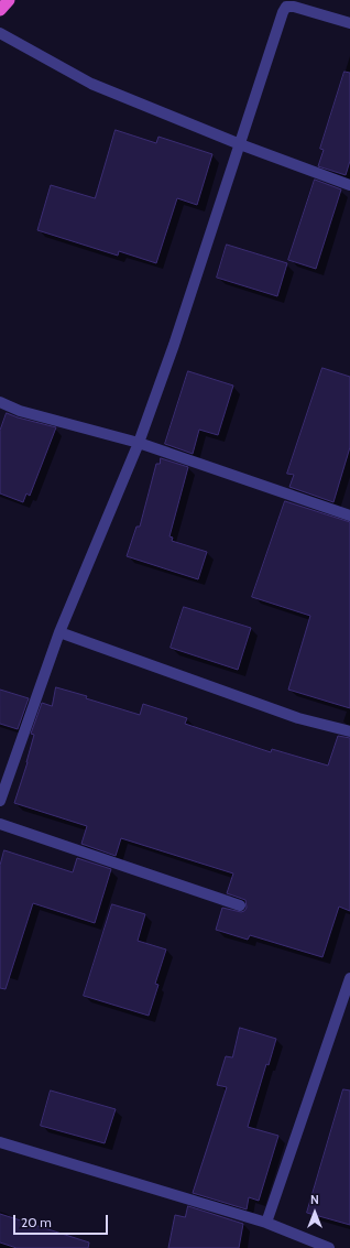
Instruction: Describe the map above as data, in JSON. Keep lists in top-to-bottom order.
{
  "scale_bar": "20 m",
  "north": "top"
}
